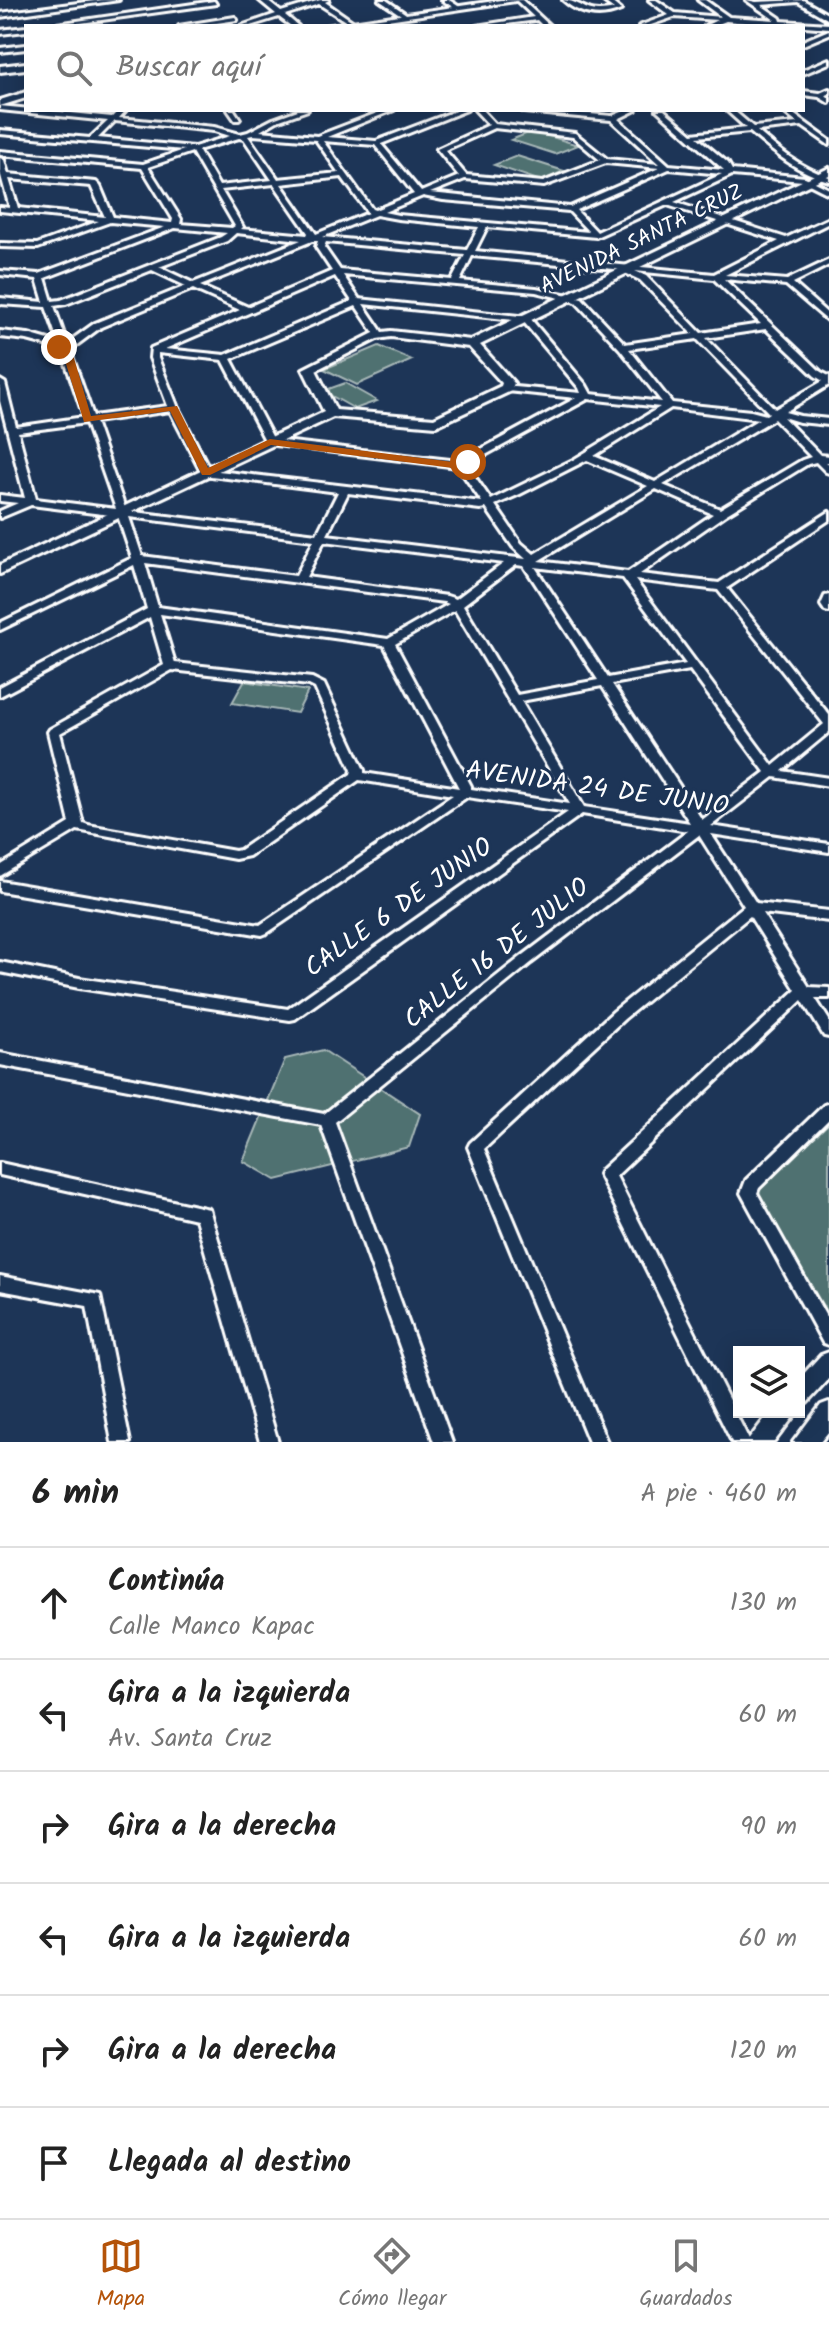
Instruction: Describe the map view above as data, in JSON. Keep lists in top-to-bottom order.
{
  "streets": {
    "street": [
      "AVENIDA SANTA CRUZ",
      "AVENIDA 24 DE JUNIO",
      "CALLE 6 DE JUNIO",
      "CALLE 16 DE JULIO"
    ]
  },
  "crossings": [
    ["AVENIDA 24 DE JUNIO", "CALLE 6 DE JUNIO"],
    ["AVENIDA 24 DE JUNIO", "CALLE 16 DE JULIO"]
  ],
  "page": {
    "search": "Buscar aquí",
    "heading": ["6 min", "A pie · 460 m"],
    "list": [
      ["Continúa", "Calle Manco Kapac", "130 m"],
      ["Gira a la izquierda", "Av. Santa Cruz", "60 m"],
      ["Gira a la derecha", "90 m"],
      ["Gira a la izquierda", "60 m"],
      ["Gira a la derecha", "120 m"],
      "Llegada al destino"
    ],
    "nav": ["Mapa", "Cómo llegar", "Guardados"]
  }
}
